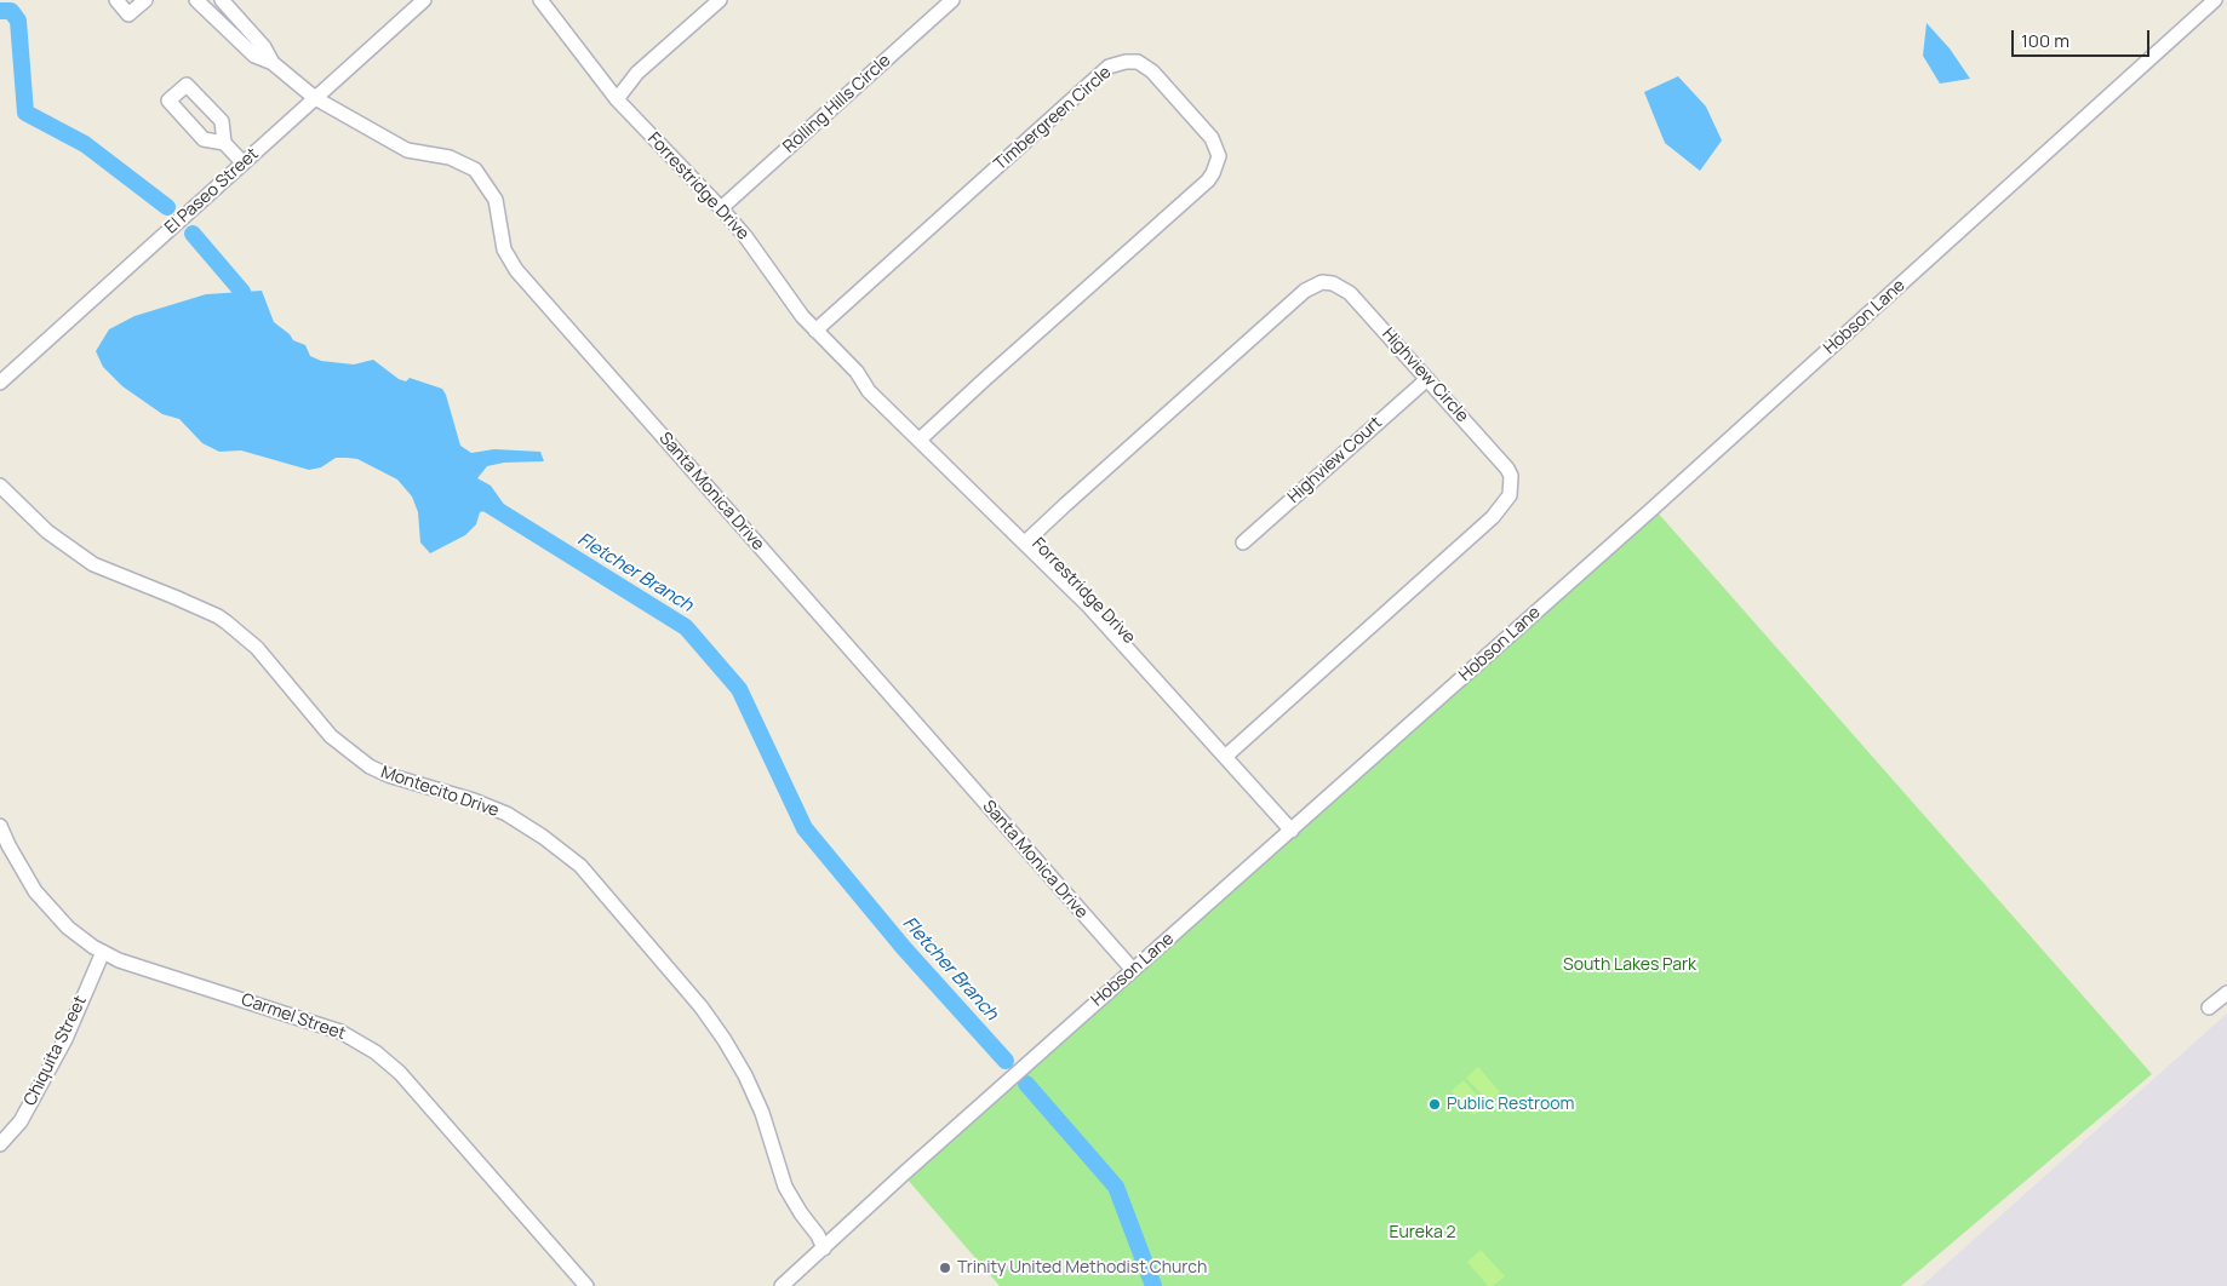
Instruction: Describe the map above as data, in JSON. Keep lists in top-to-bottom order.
{
  "streets": {
    "street": [
      "Rolling Hills Circle",
      "Timbergreen Circle",
      "Forrestridge Drive",
      "El Paseo Street",
      "Hobson Lane",
      "Highview Circle",
      "Highview Court",
      "Santa Monica Drive",
      "Montecito Drive",
      "Carmel Street",
      "Chiquita Street"
    ]
  },
  "crossings": [
    ["Rolling Hills Circle", "Forrestridge Drive"],
    ["Timbergreen Circle", "Forrestridge Drive"],
    ["Forrestridge Drive", "Hobson Lane"],
    ["Forrestridge Drive", "Highview Circle"],
    ["El Paseo Street", "Santa Monica Drive"],
    ["Hobson Lane", "Santa Monica Drive"],
    ["Hobson Lane", "Montecito Drive"],
    ["Highview Circle", "Highview Court"],
    ["Carmel Street", "Chiquita Street"]
  ],
  "water": ["Fletcher Branch"],
  "parks": ["South Lakes Park", "Eureka 2"],
  "places": ["Public Restroom", "Trinity United Methodist Church"],
  "scale_bar": "100 m"
}
